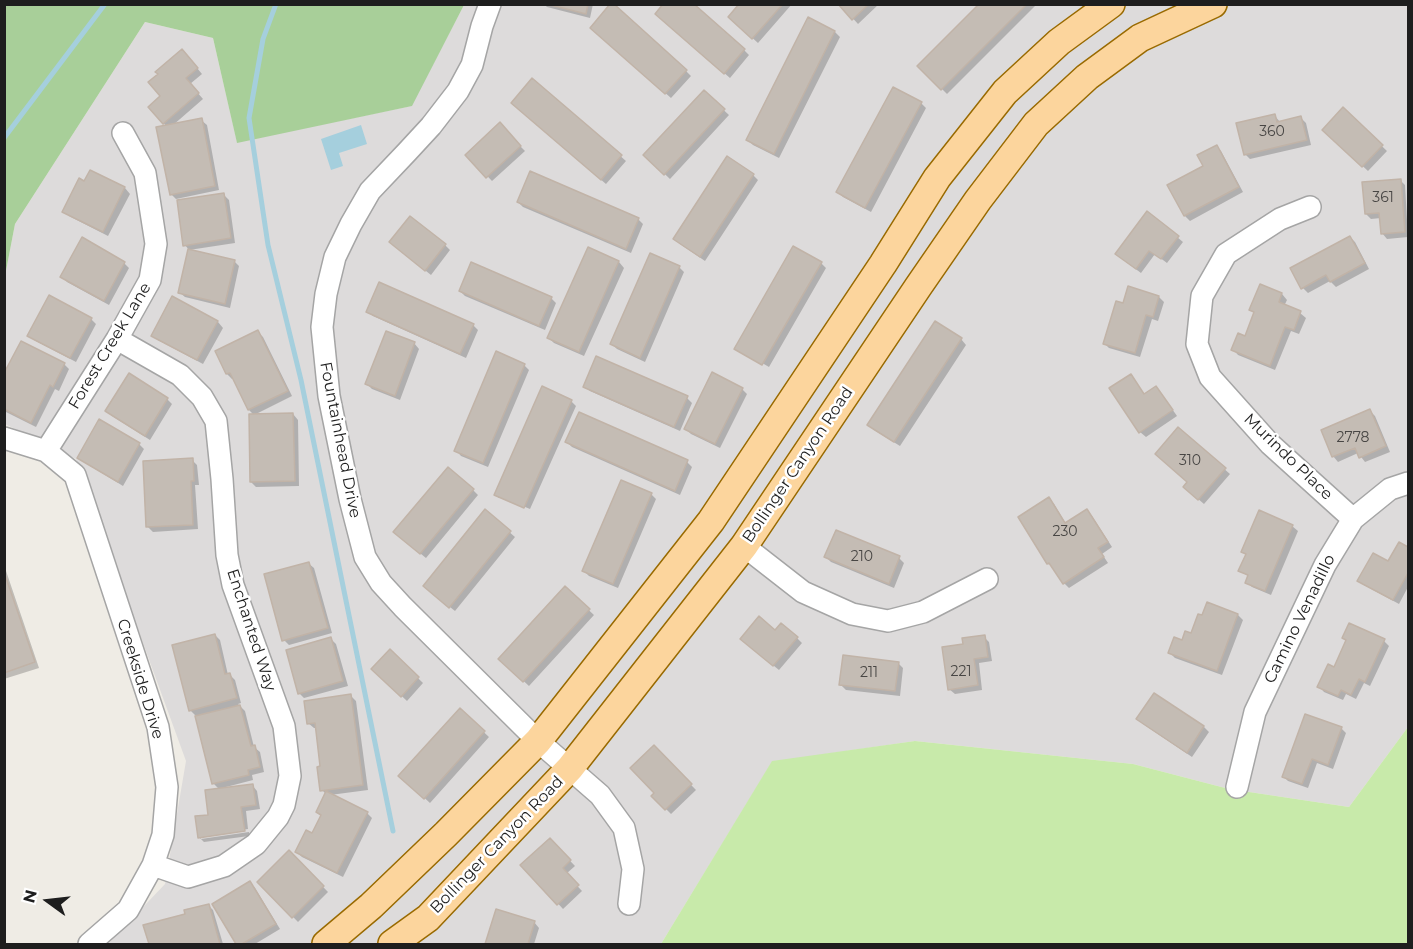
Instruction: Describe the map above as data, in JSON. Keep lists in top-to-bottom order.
{
  "streets": {
    "main road": ["Bollinger Canyon Road"],
    "street": [
      "Forest Creek Lane",
      "Fountainhead Drive",
      "Murindo Place",
      "Camino Venadillo",
      "Enchanted Way",
      "Creekside Drive"
    ]
  },
  "crossings": [
    ["Forest Creek Lane", "Enchanted Way"],
    ["Forest Creek Lane", "Creekside Drive"],
    ["Fountainhead Drive", "Bollinger Canyon Road"],
    ["Murindo Place", "Camino Venadillo"],
    ["Enchanted Way", "Creekside Drive"]
  ],
  "house_numbers": [
    "360",
    "361",
    "2778",
    "310",
    "230",
    "210",
    "221",
    "211"
  ],
  "north": "left"
}
